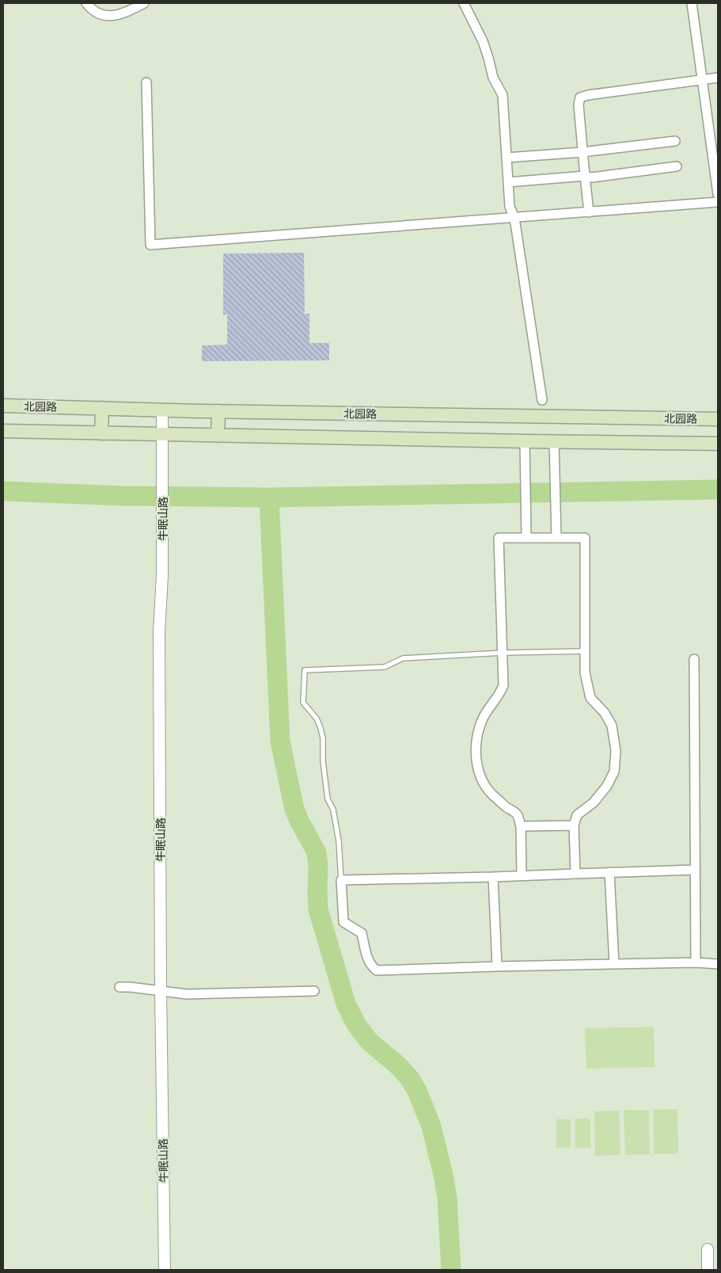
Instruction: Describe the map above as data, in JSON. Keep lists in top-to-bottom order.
{
  "streets": {
    "main road": ["北园路"],
    "street": ["牛眠山路"]
  },
  "crossings": [
    ["北园路", "牛眠山路"]
  ]
}
